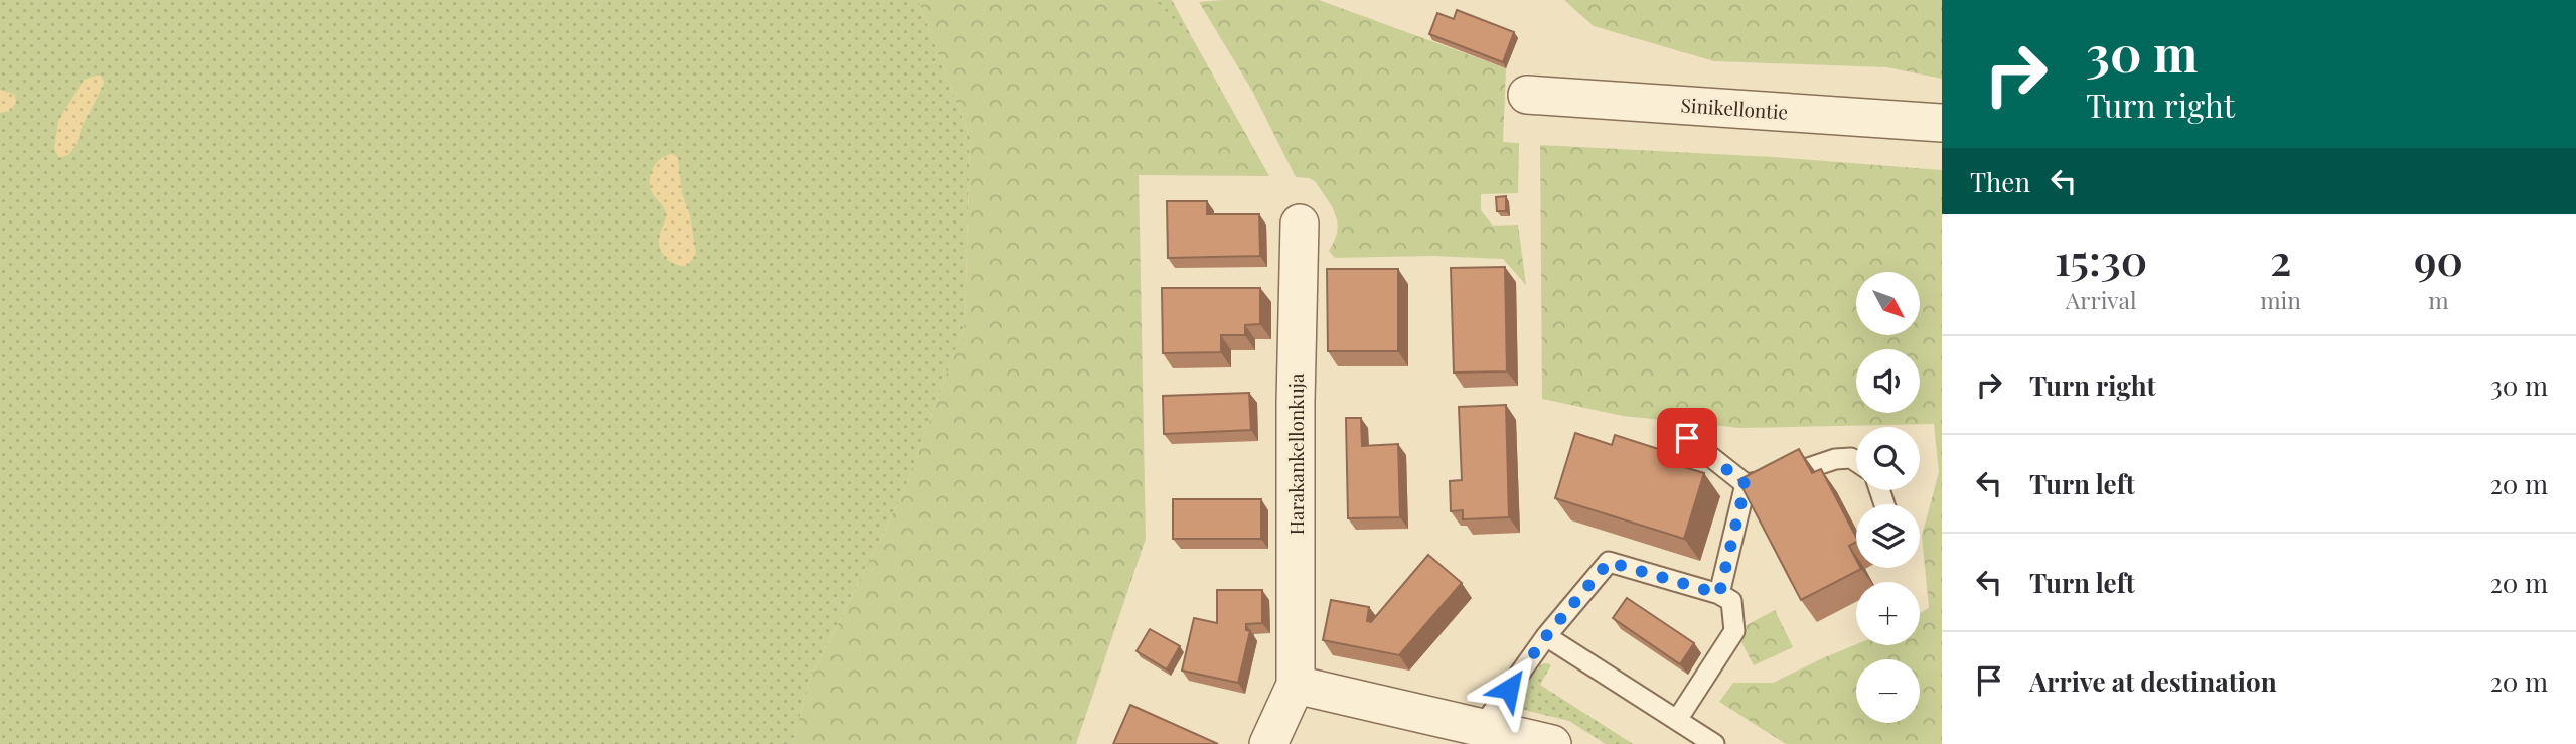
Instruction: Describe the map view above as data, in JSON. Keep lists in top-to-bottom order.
{
  "streets": {
    "street": ["Sinikellontie", "Harakankellonkuja"]
  },
  "north": "bottom right",
  "page": {
    "turn": ["30 m", "Turn right"],
    "then": "Then",
    "eta": [
      "15:30",
      "Arrival",
      "2",
      "min",
      "90",
      "m"
    ],
    "map_buttons": ["+", "−"],
    "list": [
      {
        "name": "Turn right",
        "value": "30 m"
      },
      {
        "name": "Turn left",
        "value": "20 m"
      },
      {
        "name": "Turn left",
        "value": "20 m"
      },
      {
        "name": "Arrive at destination",
        "value": "20 m"
      }
    ]
  }
}
